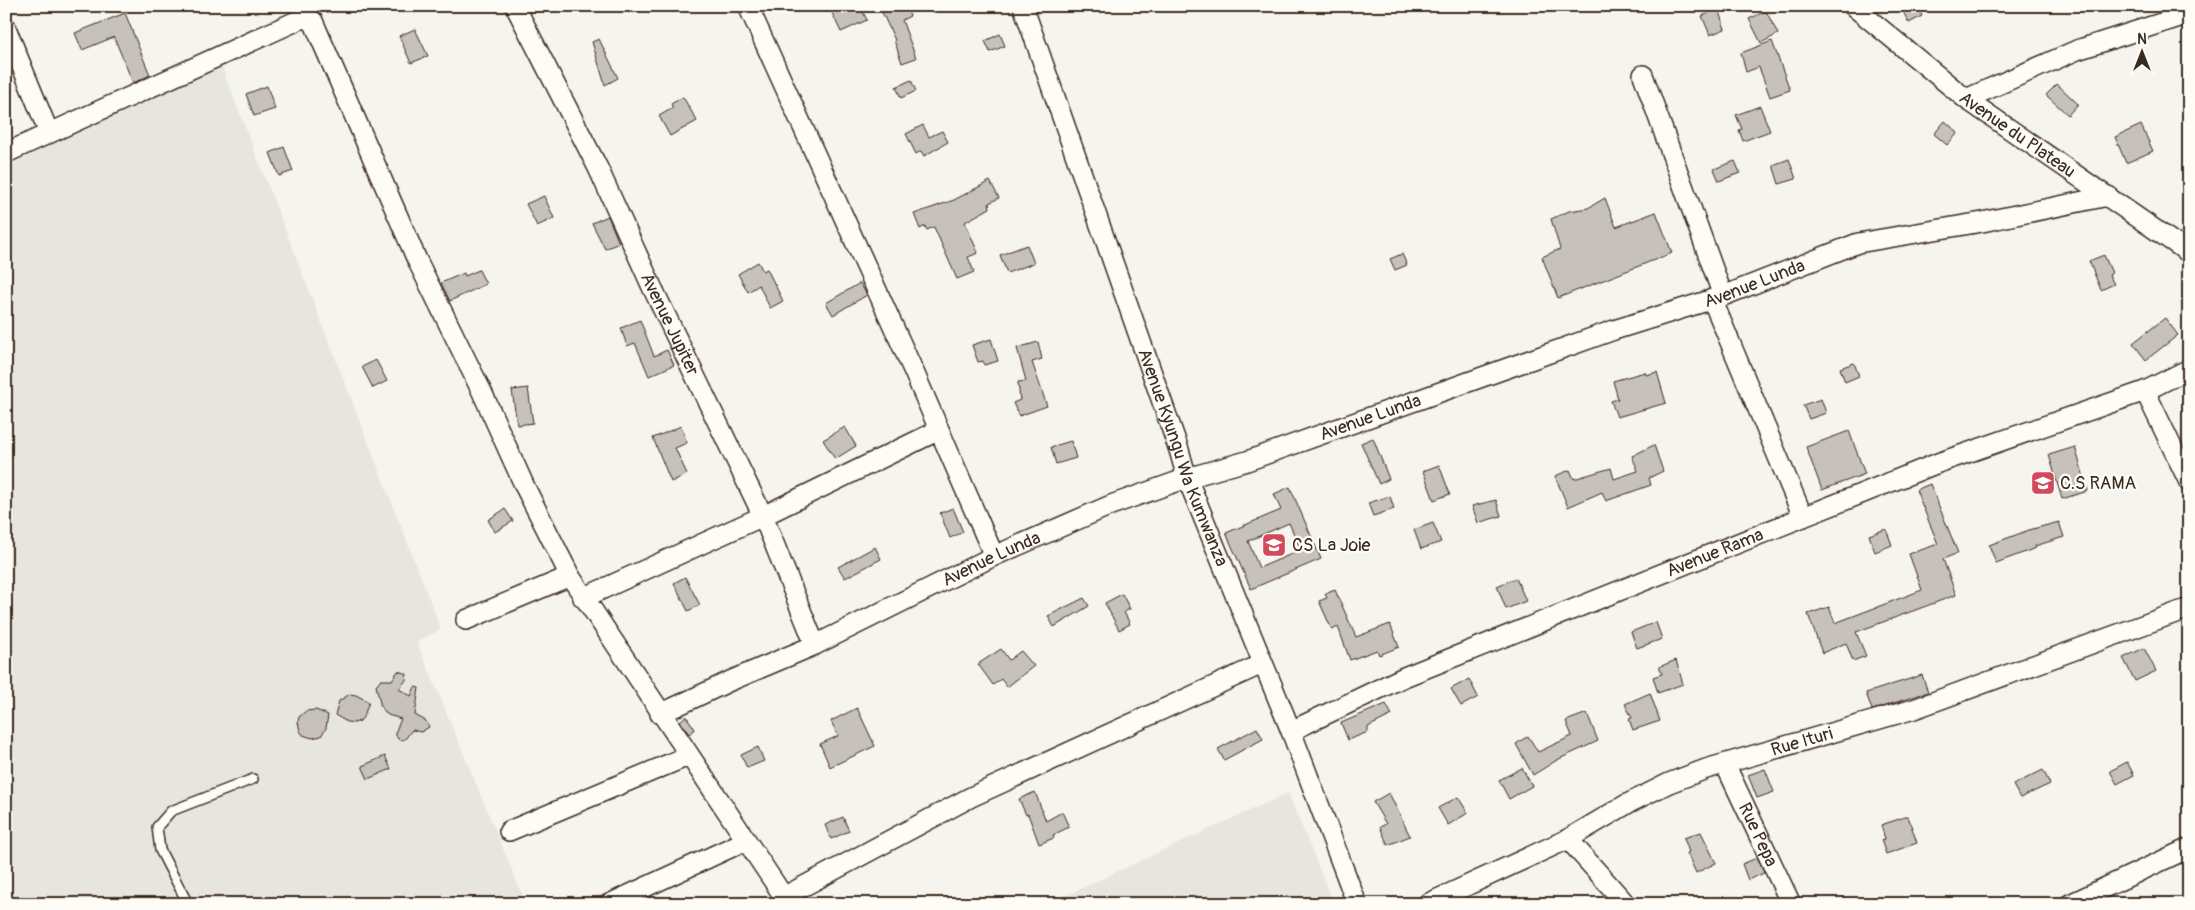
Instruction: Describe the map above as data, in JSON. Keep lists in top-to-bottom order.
{
  "streets": {
    "street": [
      "Avenue du Plateau",
      "Avenue Lunda",
      "Avenue Jupiter",
      "Avenue Kyungu Wa Kumwanza",
      "Avenue Rama",
      "Rue Ituri",
      "Rue Pepa"
    ]
  },
  "crossings": [
    ["Avenue du Plateau", "Avenue Lunda"],
    ["Avenue Lunda", "Avenue Jupiter"],
    ["Avenue Lunda", "Avenue Kyungu Wa Kumwanza"],
    ["Avenue Kyungu Wa Kumwanza", "Avenue Rama"],
    ["Rue Ituri", "Rue Pepa"]
  ],
  "places": {
    "school or university": ["C.S RAMA", "CS La Joie"]
  },
  "north": "top"
}
